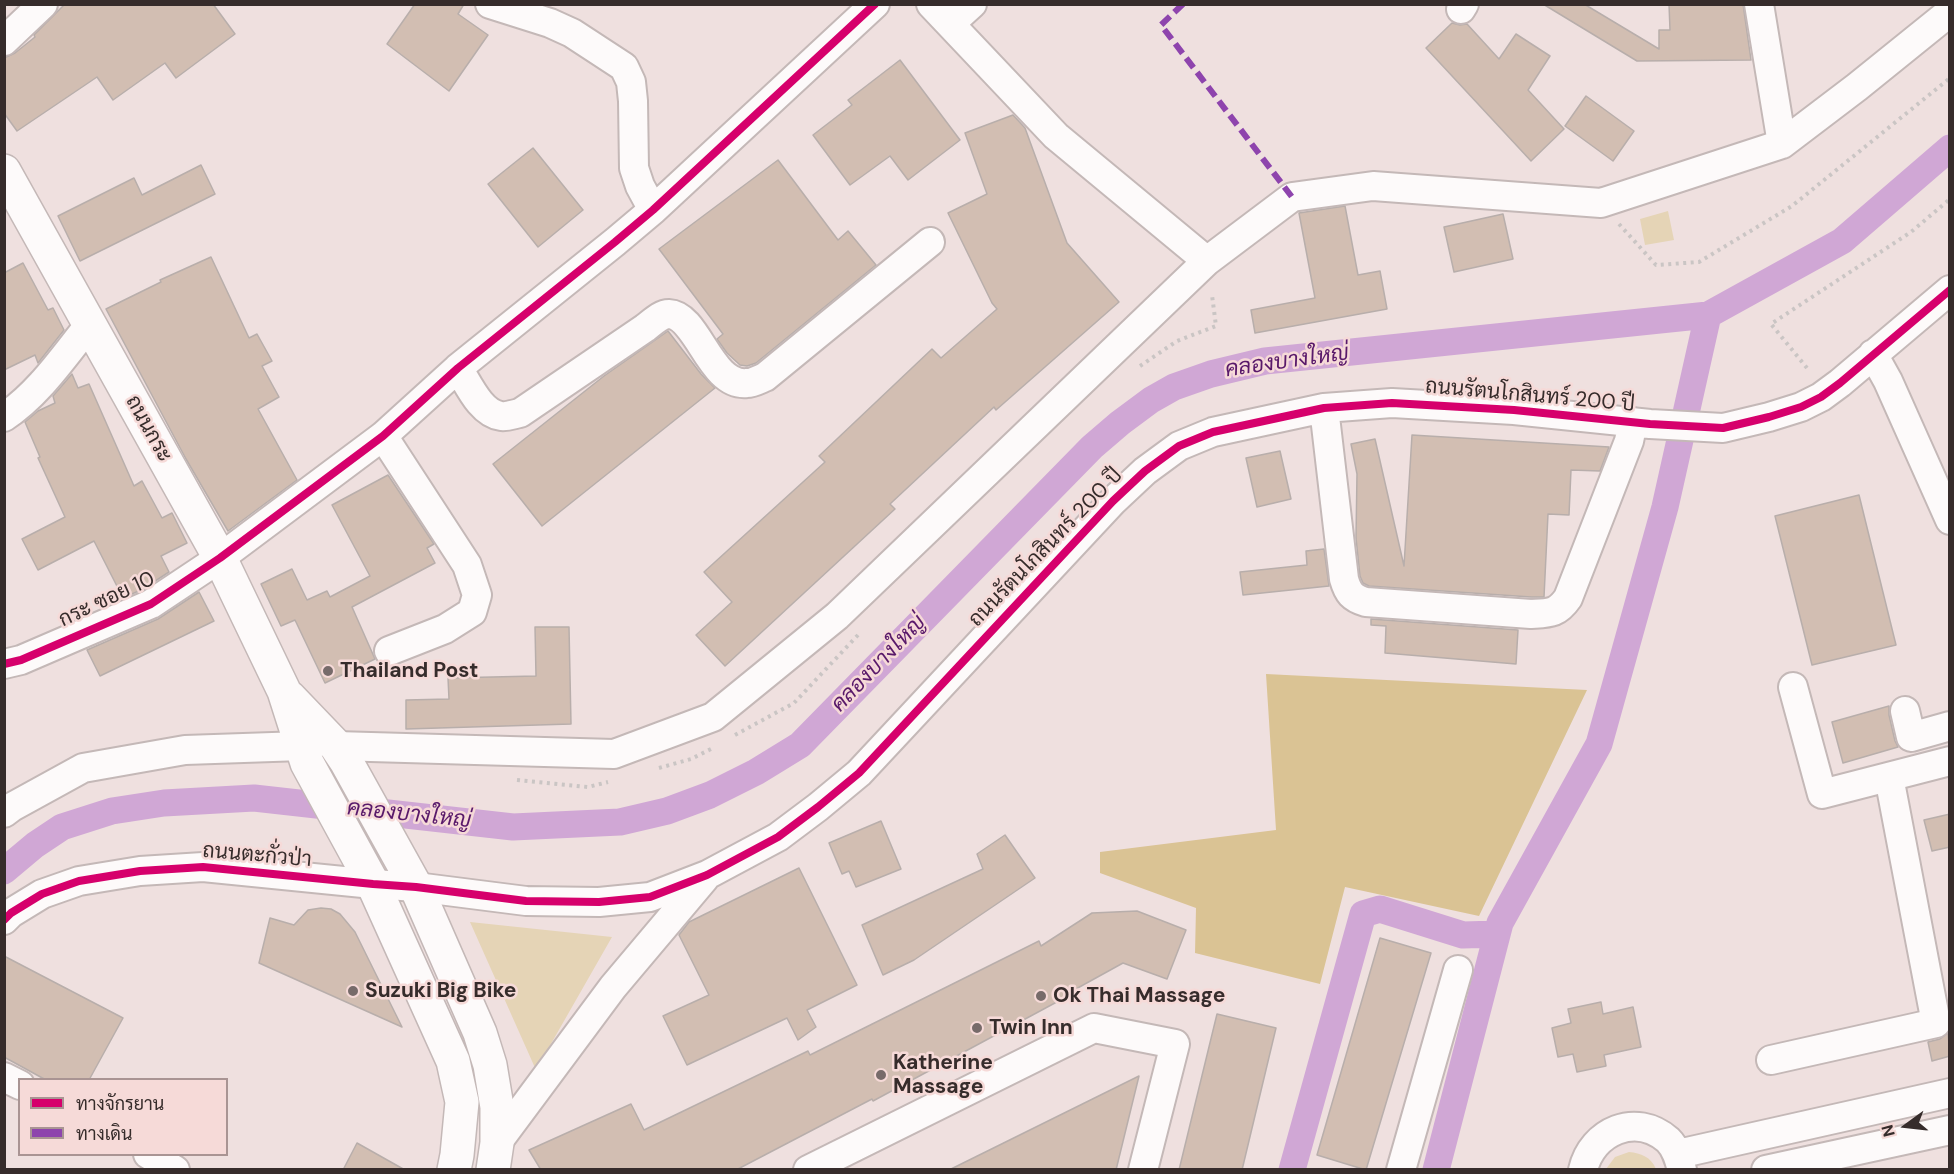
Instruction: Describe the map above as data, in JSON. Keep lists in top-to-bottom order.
{
  "streets": {
    "main road": ["ถนนกระ"],
    "street": ["ถนนรัตนโกสินทร์ 200 ปี", "กระ ซอย 10", "ถนนตะกั่วป่า"]
  },
  "crossings": [
    ["ถนนรัตนโกสินทร์ 200 ปี", "ถนนกระ"],
    ["ถนนรัตนโกสินทร์ 200 ปี", "ถนนตะกั่วป่า"],
    ["ถนนกระ", "กระ ซอย 10"],
    ["ถนนกระ", "ถนนตะกั่วป่า"]
  ],
  "water": ["คลองบางใหญ่"],
  "places": [
    "Thailand Post",
    "Suzuki Big Bike",
    "Ok Thai Massage",
    "Twin Inn",
    "Katherine Massage"
  ],
  "legend": ["ทางจักรยาน", "ทางเดิน"],
  "north": "left"
}
